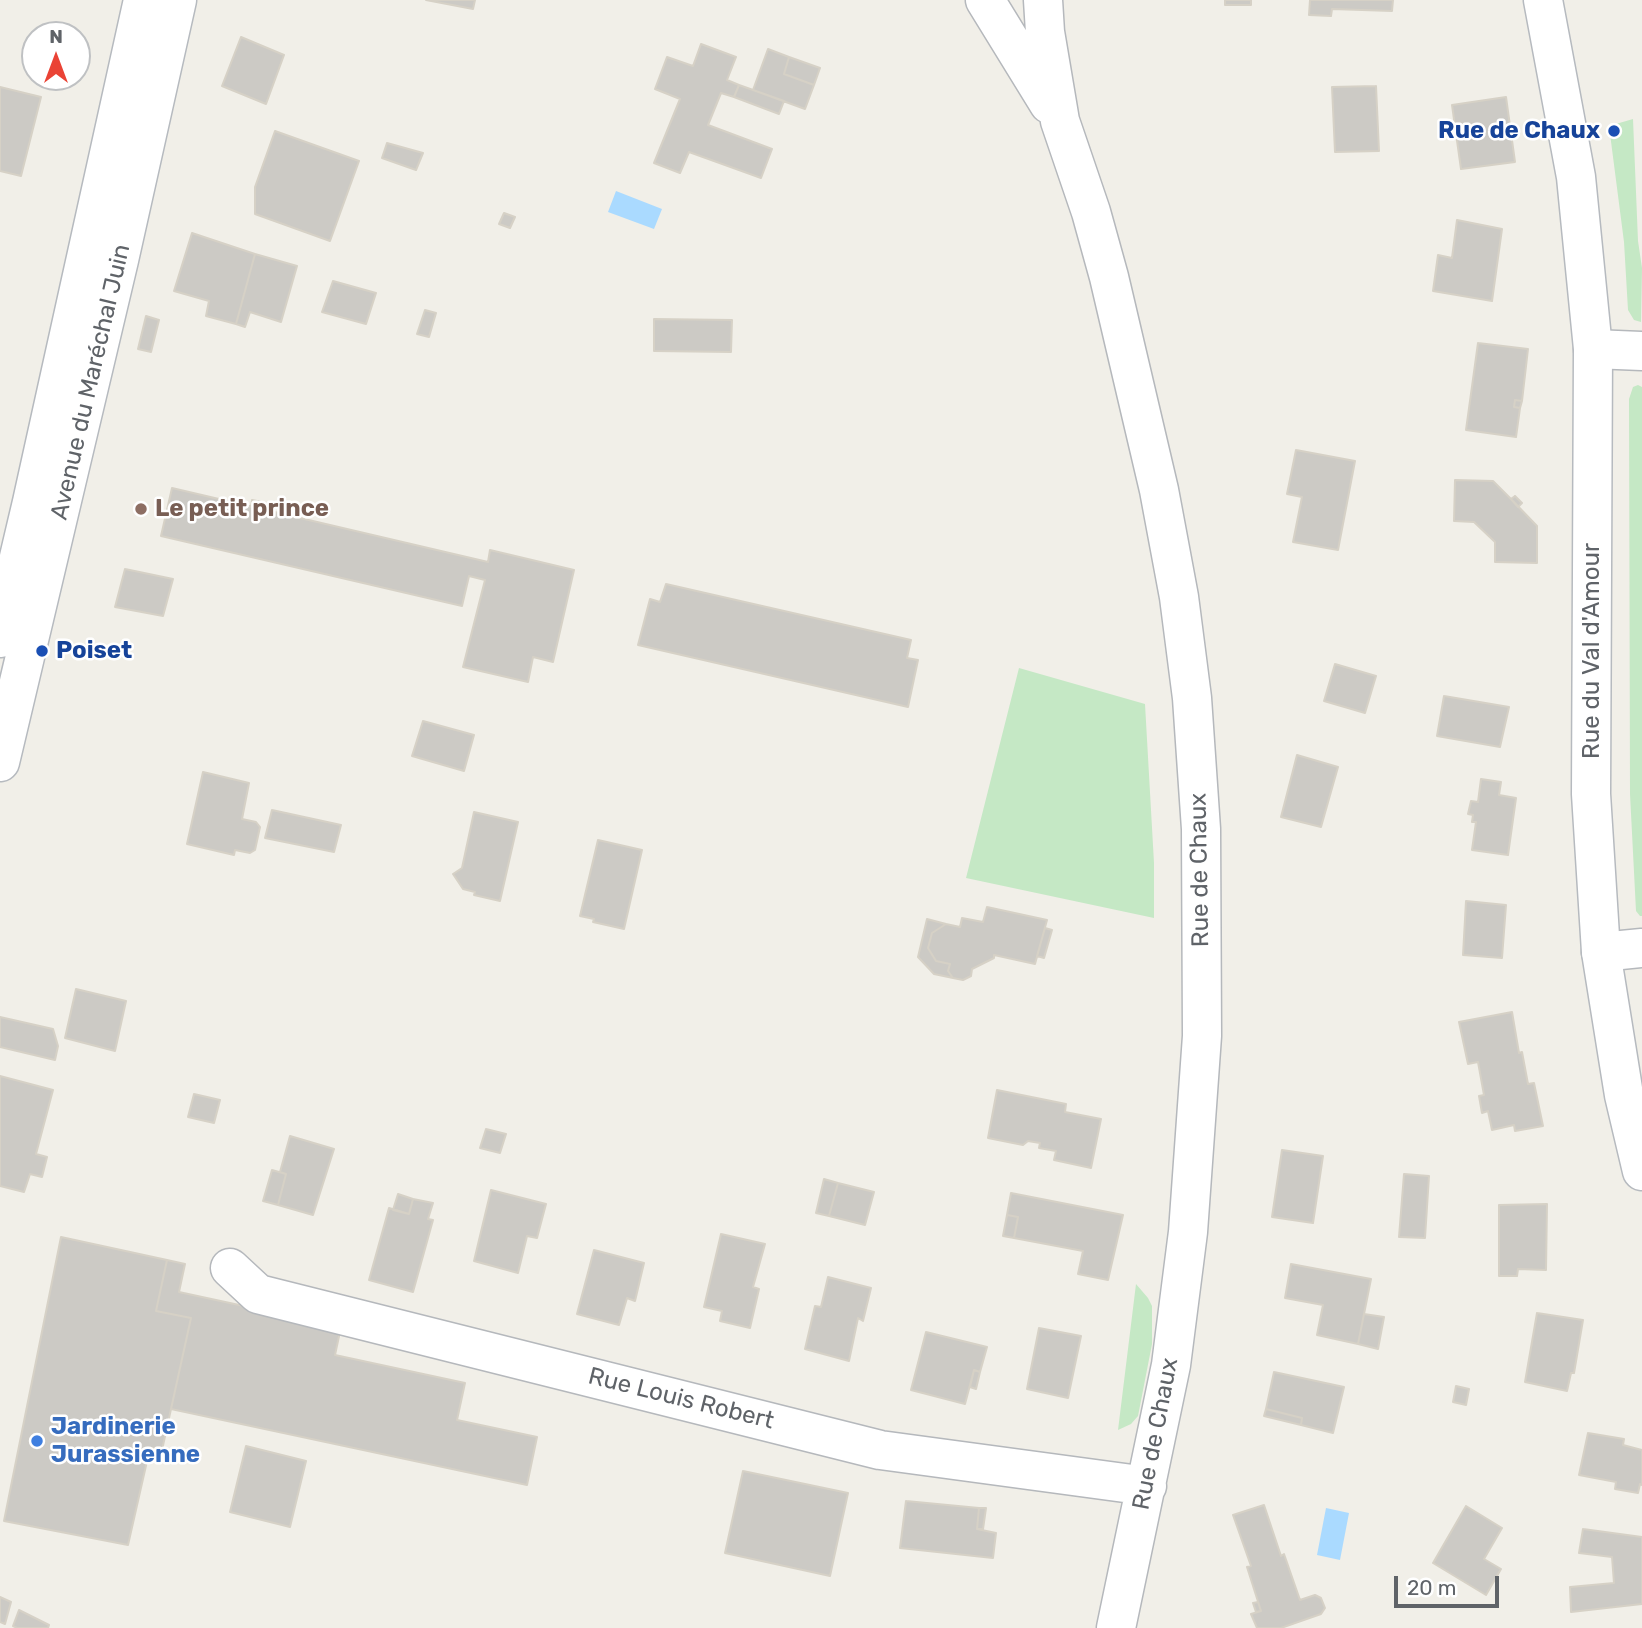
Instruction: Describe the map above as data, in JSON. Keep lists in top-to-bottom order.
{
  "streets": {
    "street": [
      "Avenue du Maréchal Juin",
      "Rue du Val d'Amour",
      "Rue de Chaux",
      "Rue Louis Robert"
    ]
  },
  "crossings": [
    ["Rue de Chaux", "Rue Louis Robert"]
  ],
  "places": [
    "Rue de Chaux",
    "Le petit prince",
    "Poiset",
    "Jardinerie Jurassienne"
  ],
  "scale_bar": "20 m",
  "north": "top"
}
